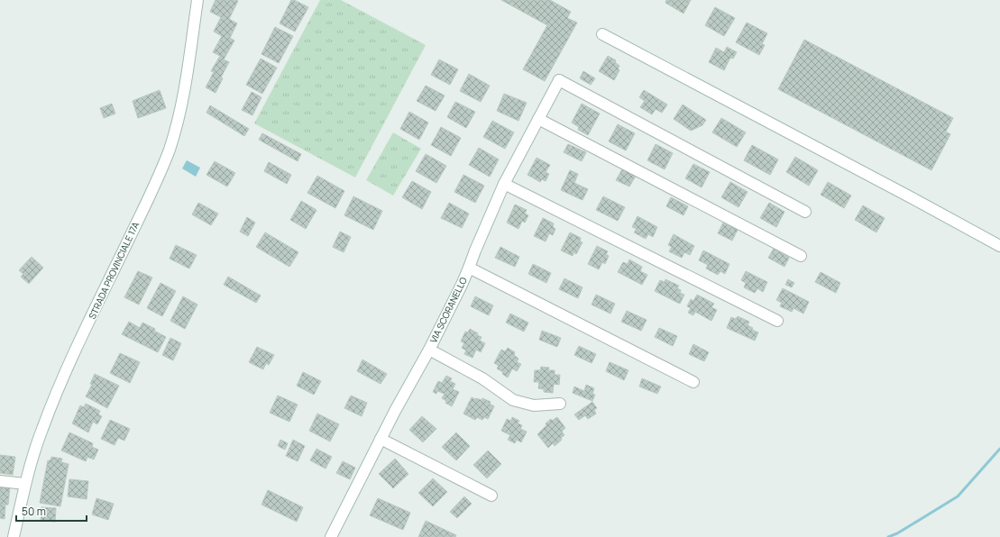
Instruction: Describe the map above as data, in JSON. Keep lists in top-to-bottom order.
{
  "streets": {
    "street": ["STRADA PROVINCIALE 17A", "VIA SCORANELLO"]
  },
  "scale_bar": "50 m"
}
